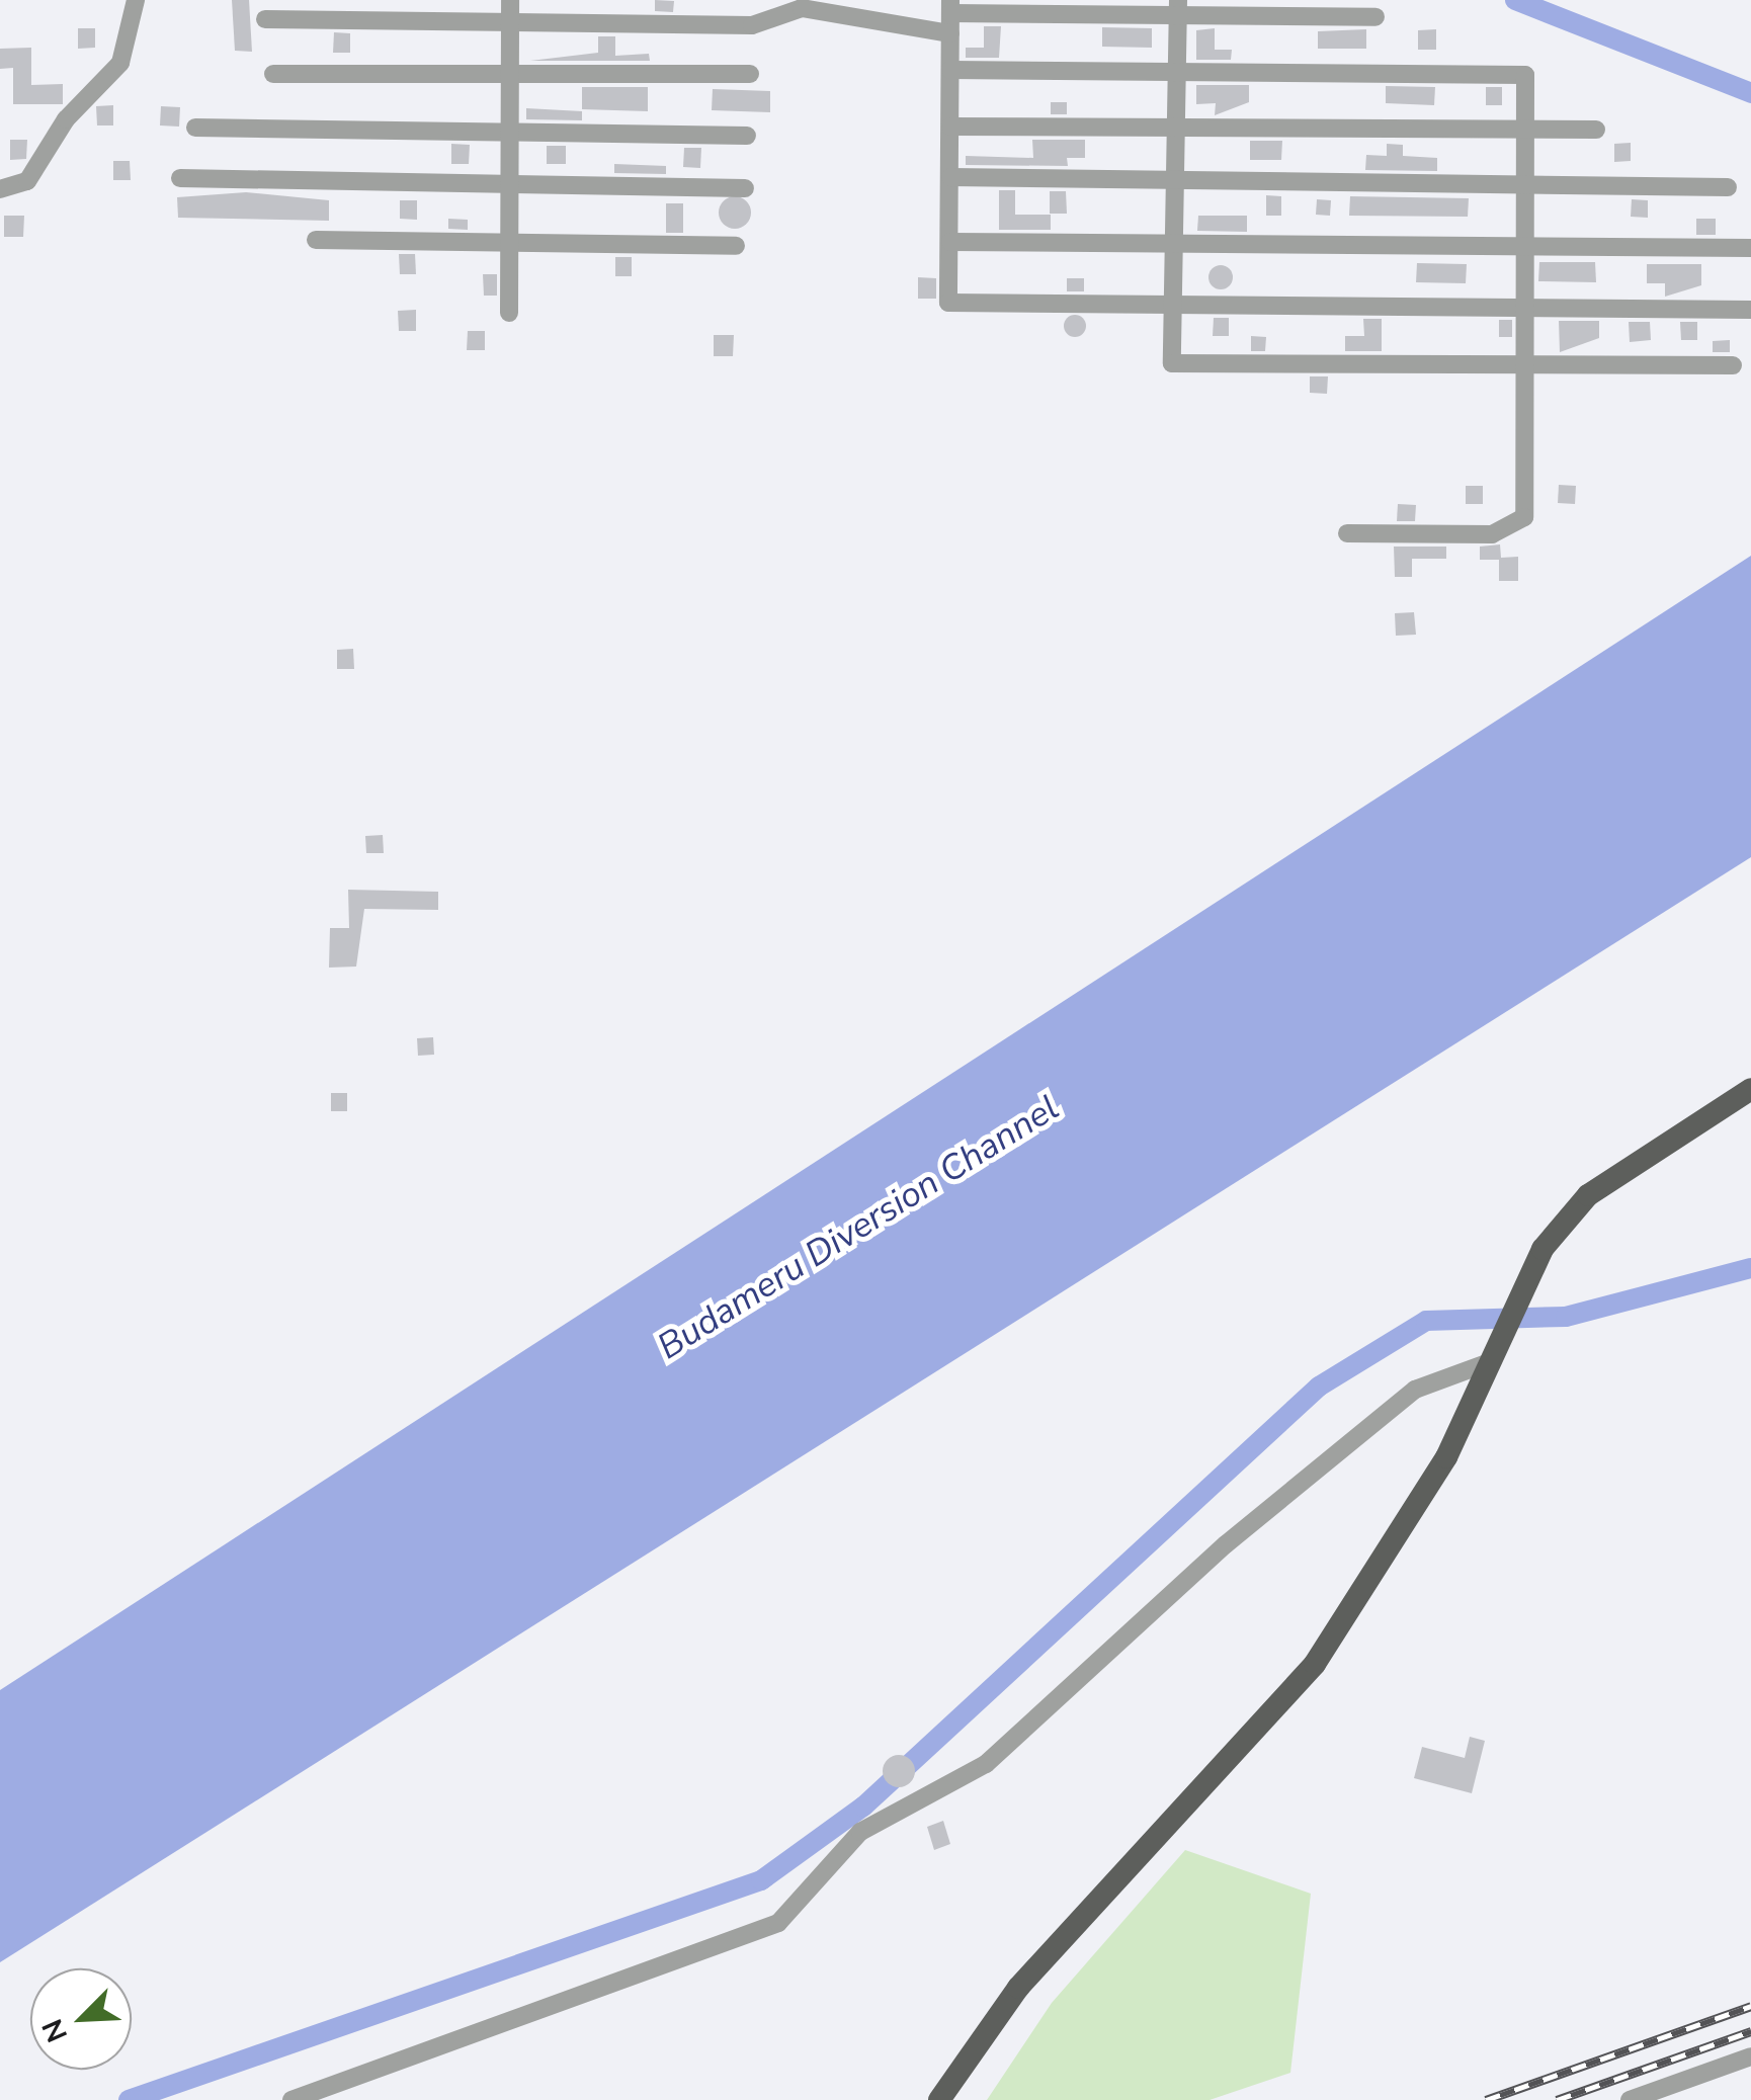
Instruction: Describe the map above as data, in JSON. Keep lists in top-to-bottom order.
{
  "water": ["Budameru Diversion Channel"],
  "north": "bottom left"
}
